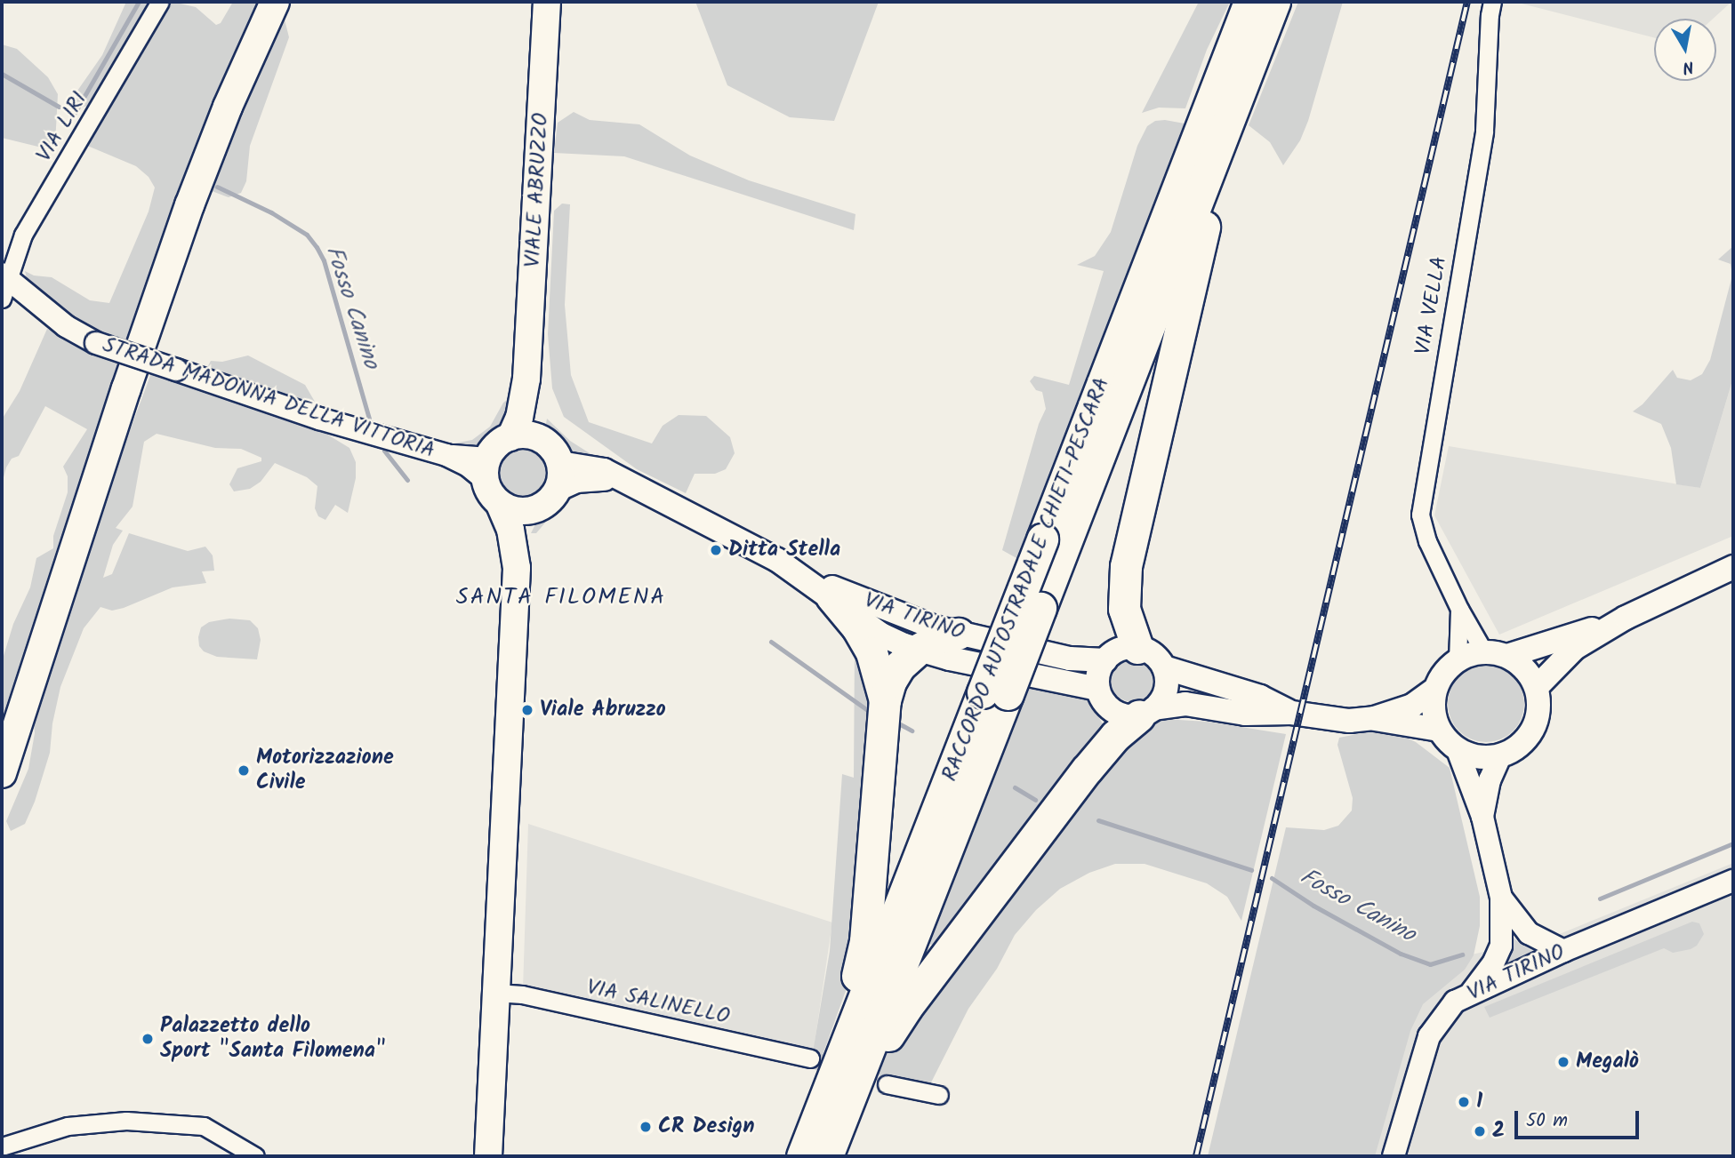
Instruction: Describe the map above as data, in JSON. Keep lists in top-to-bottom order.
{
  "streets": {
    "highway": ["RACCORDO AUTOSTRADALE CHIETI-PESCARA"],
    "main road": ["VIALE ABRUZZO", "VIA TIRINO"],
    "street": [
      "VIA LIRI",
      "VIA VELLA",
      "STRADA MADONNA DELLA VITTORIA",
      "VIA SALINELLO"
    ]
  },
  "crossings": [
    ["VIA LIRI", "STRADA MADONNA DELLA VITTORIA"],
    ["VIALE ABRUZZO", "STRADA MADONNA DELLA VITTORIA"],
    ["VIALE ABRUZZO", "VIA TIRINO"],
    ["STRADA MADONNA DELLA VITTORIA", "VIA TIRINO"]
  ],
  "districts": ["SANTA FILOMENA"],
  "water": ["Fosso Canino"],
  "places": [
    "Ditta Stella",
    "Viale Abruzzo",
    "Motorizzazione Civile",
    "Palazzetto dello Sport \"Santa Filomena\"",
    "Megalò",
    "1",
    "CR Design",
    "2"
  ],
  "scale_bar": "50 m",
  "north": "bottom"
}
